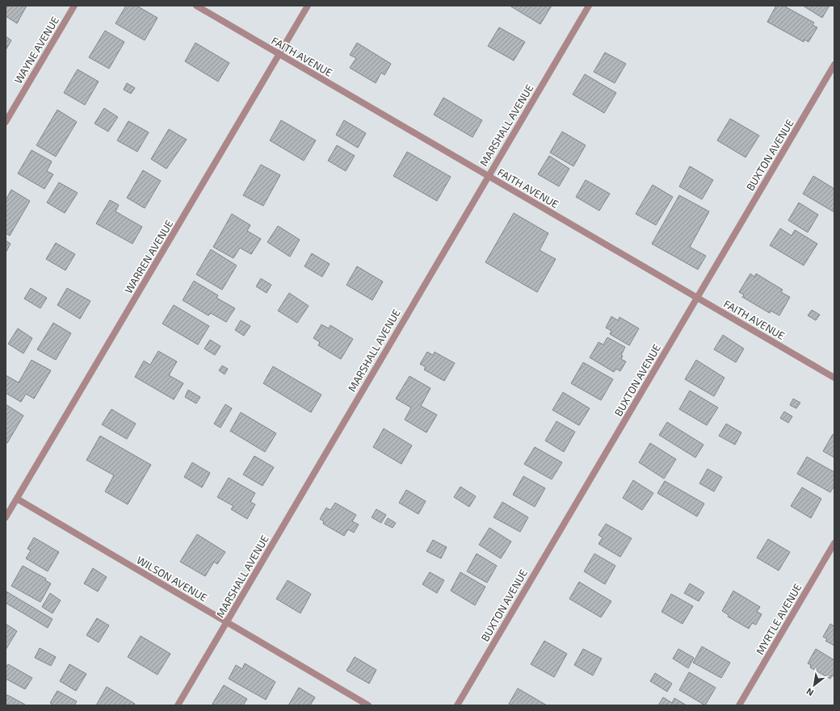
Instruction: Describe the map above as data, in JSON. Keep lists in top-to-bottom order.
{
  "streets": {
    "street": [
      "WAYNE AVENUE",
      "FAITH AVENUE",
      "MARSHALL AVENUE",
      "BUXTON AVENUE",
      "WARREN AVENUE",
      "WILSON AVENUE",
      "MYRTLE AVENUE"
    ]
  },
  "crossings": [
    ["FAITH AVENUE", "MARSHALL AVENUE"],
    ["FAITH AVENUE", "BUXTON AVENUE"],
    ["FAITH AVENUE", "WARREN AVENUE"],
    ["MARSHALL AVENUE", "WILSON AVENUE"],
    ["WARREN AVENUE", "WILSON AVENUE"]
  ],
  "north": "bottom left"
}
